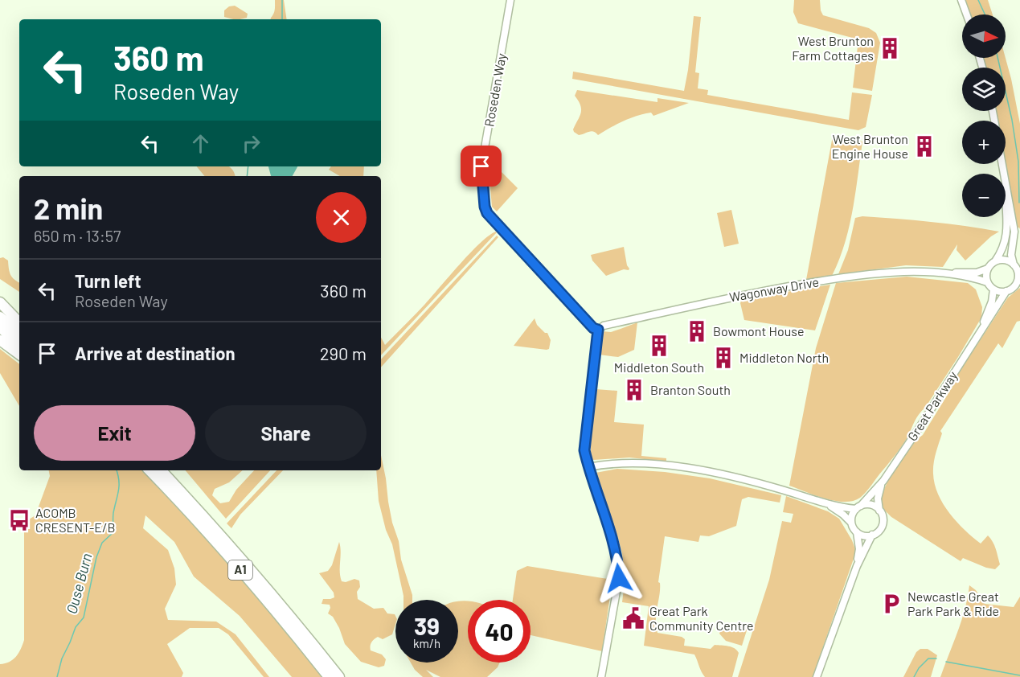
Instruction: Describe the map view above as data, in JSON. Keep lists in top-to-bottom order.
{
  "streets": {
    "highway": ["A1"],
    "street": ["Roseden Way", "Wagonway Drive", "Great Parkway"]
  },
  "crossings": [
    ["Roseden Way", "Wagonway Drive"],
    ["Wagonway Drive", "Great Parkway"]
  ],
  "water": ["Ouse Burn"],
  "places": {
    "building": [
      "West Brunton Farm Cottages",
      "West Brunton Engine House",
      "Bowmont House",
      "Middleton South",
      "Middleton North",
      "Branton South"
    ],
    "bus stop": ["ACOMB CRESENT-E/B"],
    "parking": ["Newcastle Great Park Park & Ride"],
    "public building": ["Great Park Community Centre"]
  },
  "north": "right",
  "page": {
    "map_buttons": ["+", "−"],
    "turn": ["360 m", "Roseden Way"],
    "heading": ["2 min", "650 m · 13:57"],
    "list": [
      {
        "name": "Turn left",
        "note": "Roseden Way",
        "value": "360 m"
      },
      {
        "name": "Arrive at destination",
        "value": "290 m"
      }
    ],
    "buttons": ["Exit", "Share"],
    "speed": "39 km/h",
    "limit": "40"
  }
}
